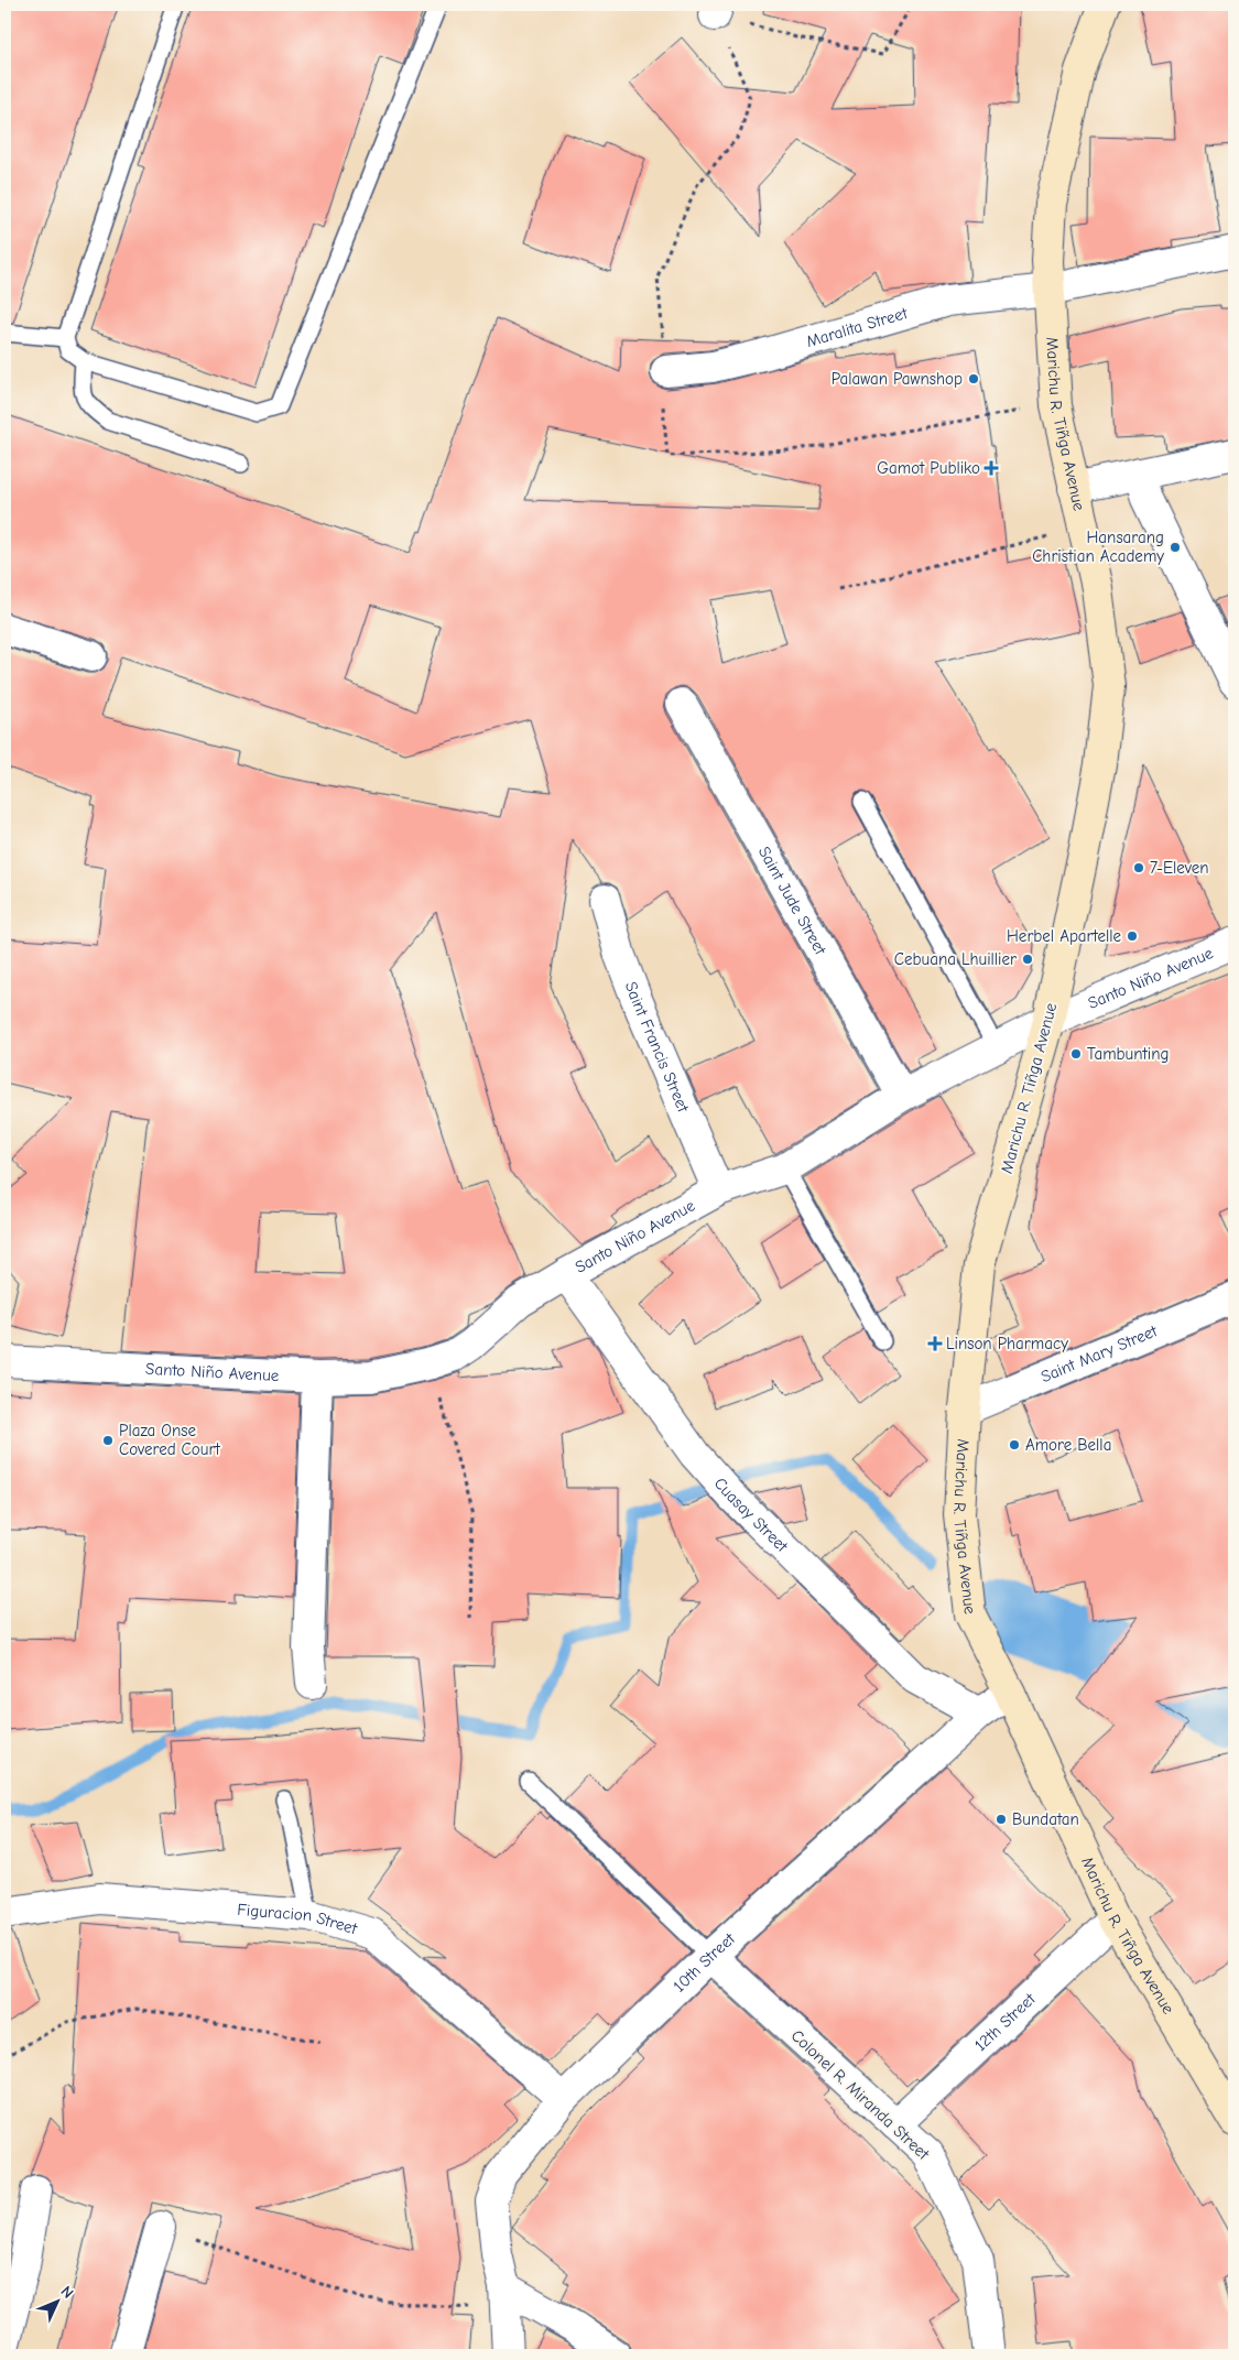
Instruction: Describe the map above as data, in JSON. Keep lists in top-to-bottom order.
{
  "streets": {
    "main road": ["Marichu R. Tiñga Avenue"],
    "street": [
      "Maralita Street",
      "Saint Jude Street",
      "Santo Niño Avenue",
      "Saint Francis Street",
      "Saint Mary Street",
      "Cuasay Street",
      "Figuracion Street",
      "10th Street",
      "12th Street",
      "Colonel R. Miranda Street"
    ]
  },
  "crossings": [
    ["Maralita Street", "Marichu R. Tiñga Avenue"],
    ["Marichu R. Tiñga Avenue", "Santo Niño Avenue"],
    ["Marichu R. Tiñga Avenue", "Saint Mary Street"],
    ["Marichu R. Tiñga Avenue", "10th Street"],
    ["Marichu R. Tiñga Avenue", "12th Street"],
    ["Saint Jude Street", "Santo Niño Avenue"],
    ["Santo Niño Avenue", "Saint Francis Street"],
    ["Santo Niño Avenue", "Cuasay Street"],
    ["Cuasay Street", "10th Street"],
    ["Figuracion Street", "10th Street"],
    ["10th Street", "Colonel R. Miranda Street"],
    ["12th Street", "Colonel R. Miranda Street"]
  ],
  "places": {
    "other": [
      "Palawan Pawnshop",
      "Hansarang Christian Academy",
      "7-Eleven",
      "Herbel Apartelle",
      "Cebuana Lhuillier",
      "Tambunting",
      "Plaza Onse Covered Court",
      "Amore Bella",
      "Bundatan"
    ],
    "health": ["Gamot Publiko", "Linson Pharmacy"]
  },
  "north": "top right"
}
